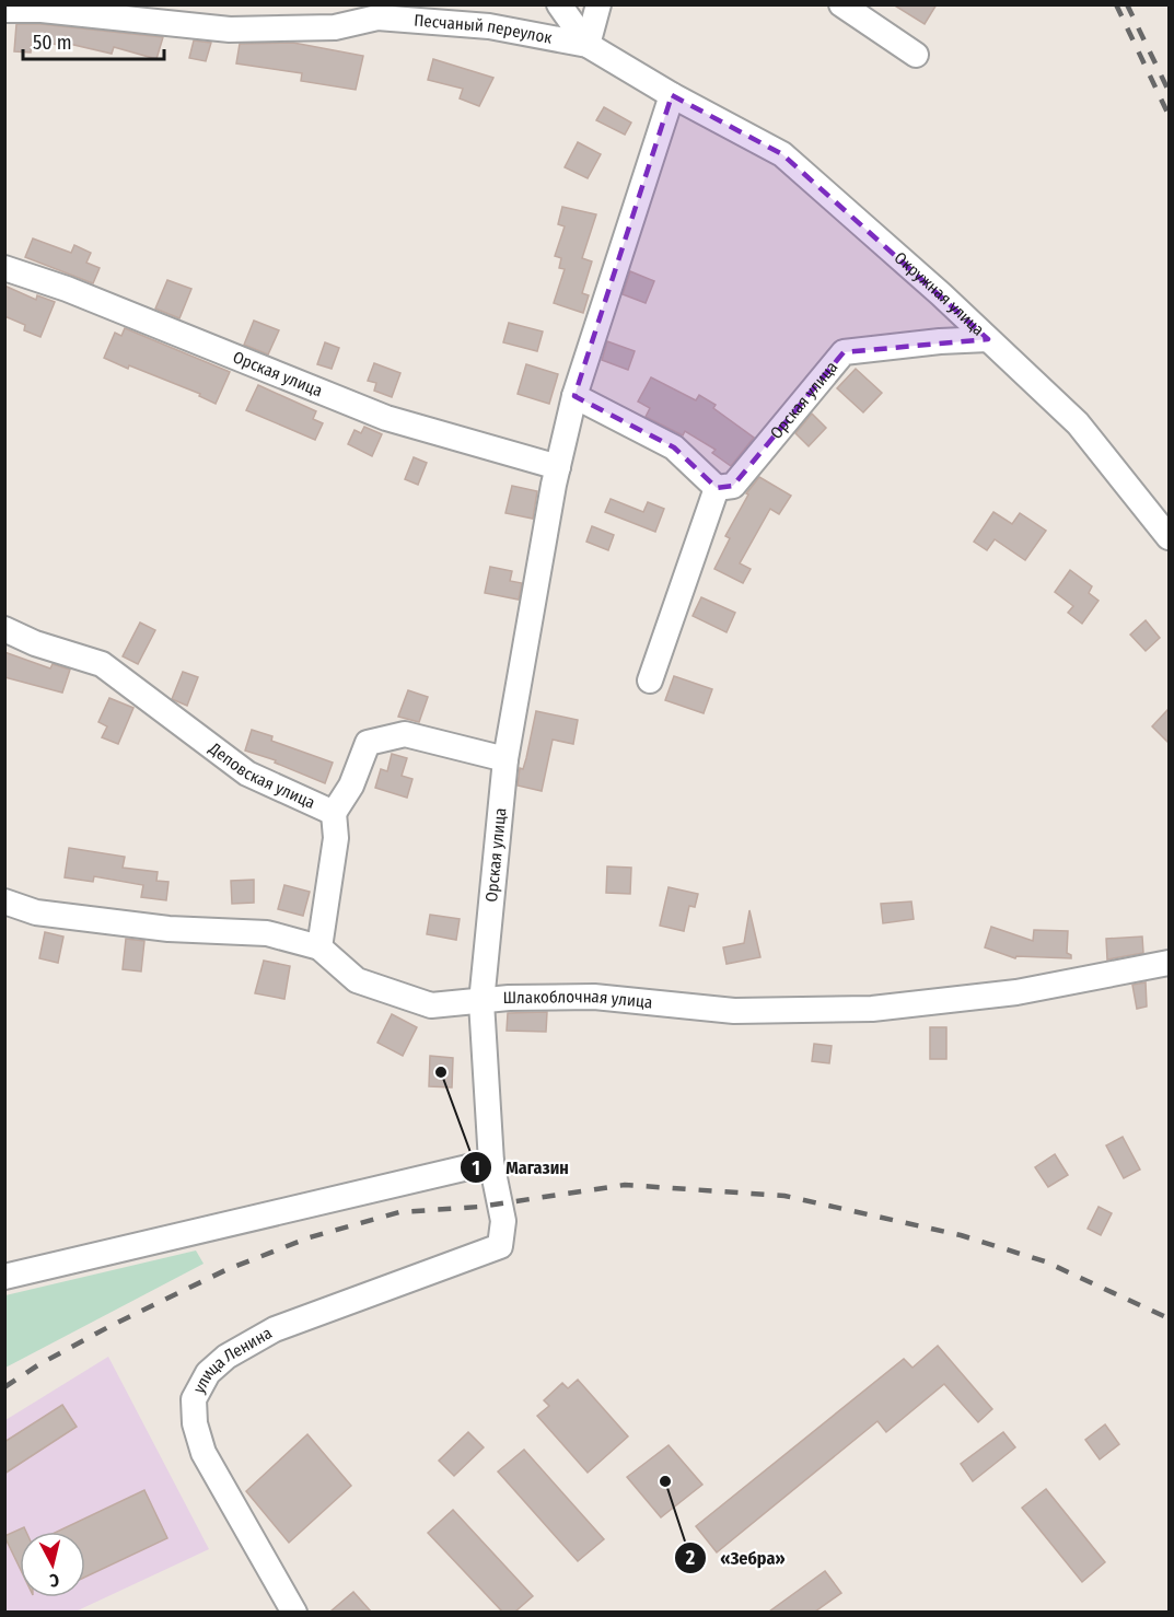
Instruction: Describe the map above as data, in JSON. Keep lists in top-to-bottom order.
{
  "streets": {
    "street": [
      "Песчаный переулок",
      "Окружная улица",
      "Орская улица",
      "Деповская улица",
      "Шлакоблочная улица",
      "улица Ленина"
    ]
  },
  "crossings": [
    ["Песчаный переулок", "Окружная улица"],
    ["Песчаный переулок", "Орская улица"],
    ["Окружная улица", "Орская улица"],
    ["Орская улица", "Деповская улица"],
    ["Орская улица", "Шлакоблочная улица"],
    ["Орская улица", "улица Ленина"]
  ],
  "places": ["Магазин", "«Зебра»"],
  "scale_bar": "50 m",
  "north": "bottom"
}
